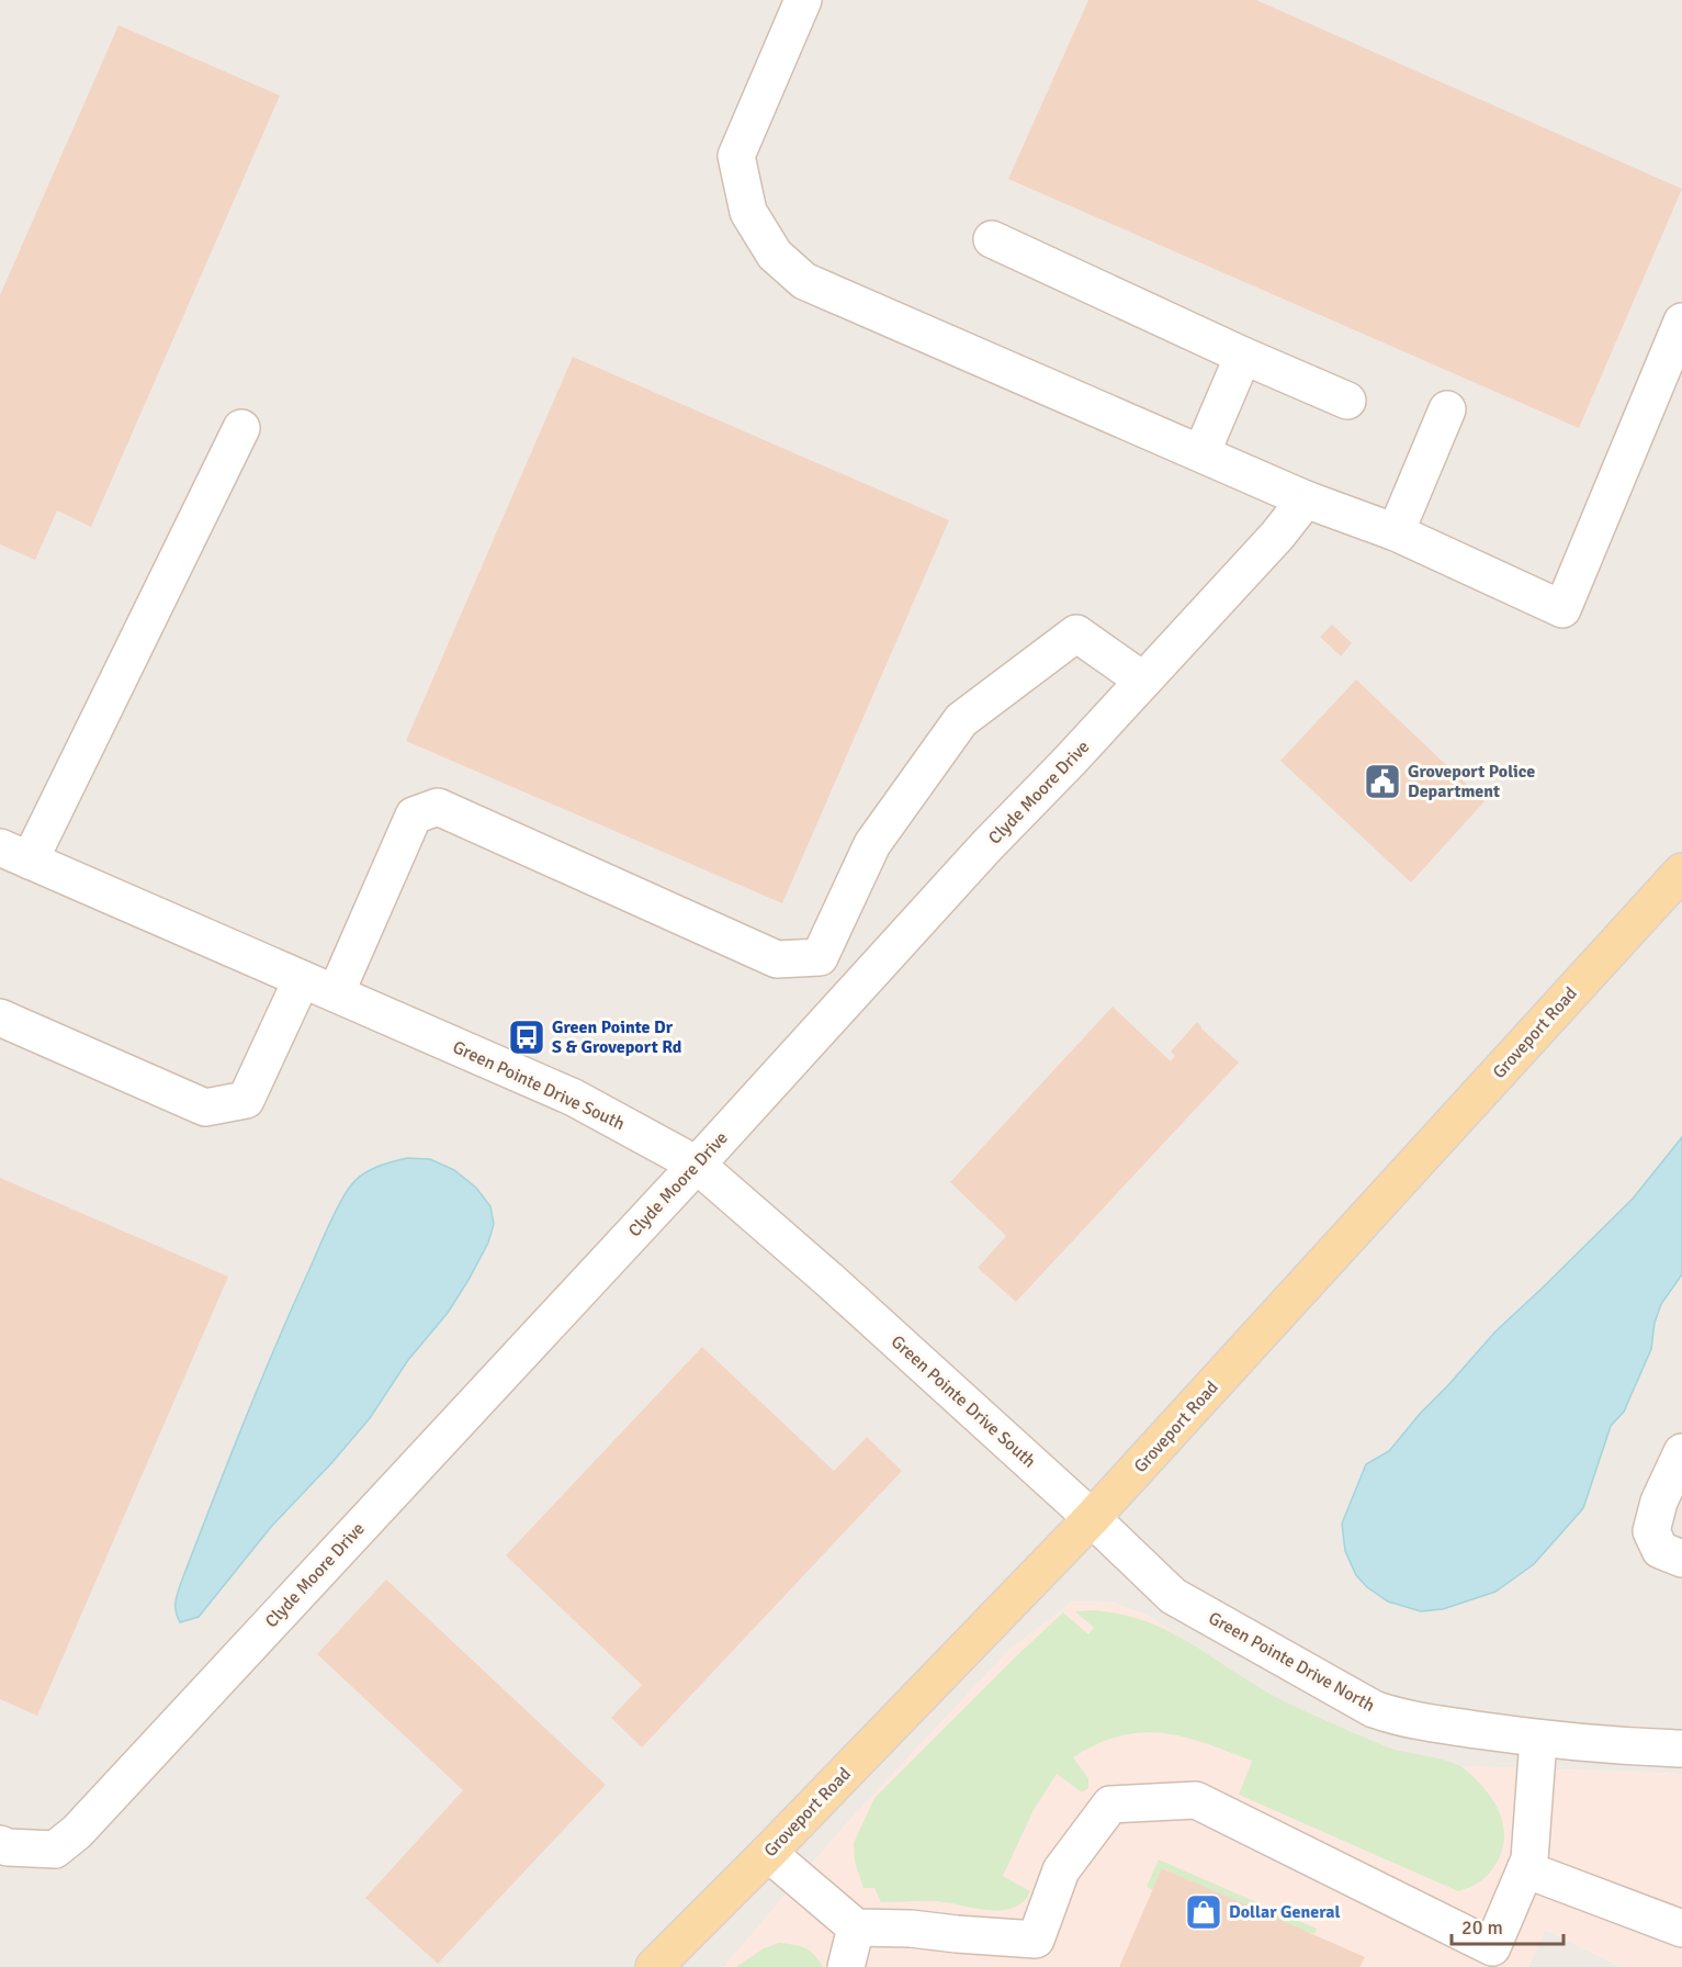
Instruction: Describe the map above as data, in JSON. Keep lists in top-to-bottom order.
{
  "streets": {
    "main road": ["Groveport Road"],
    "street": ["Clyde Moore Drive", "Green Pointe Drive South", "Green Pointe Drive North"]
  },
  "crossings": [
    ["Clyde Moore Drive", "Green Pointe Drive South"],
    ["Groveport Road", "Green Pointe Drive South"],
    ["Groveport Road", "Green Pointe Drive North"],
    ["Green Pointe Drive South", "Green Pointe Drive North"]
  ],
  "places": {
    "public building": ["Groveport Police Department"],
    "bus stop": ["Green Pointe Dr S & Groveport Rd"],
    "shop": ["Dollar General"]
  },
  "scale_bar": "20 m"
}
